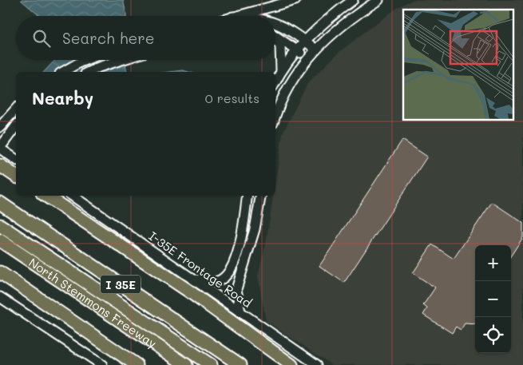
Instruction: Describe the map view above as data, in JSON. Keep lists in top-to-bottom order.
{
  "streets": {
    "highway": ["I 35E", "North Stemmons Freeway"],
    "main road": ["I-35E Frontage Road"]
  },
  "page": {
    "search": "Search here",
    "heading": ["Nearby", "0 results"],
    "map_buttons": ["+", "−"]
  }
}
